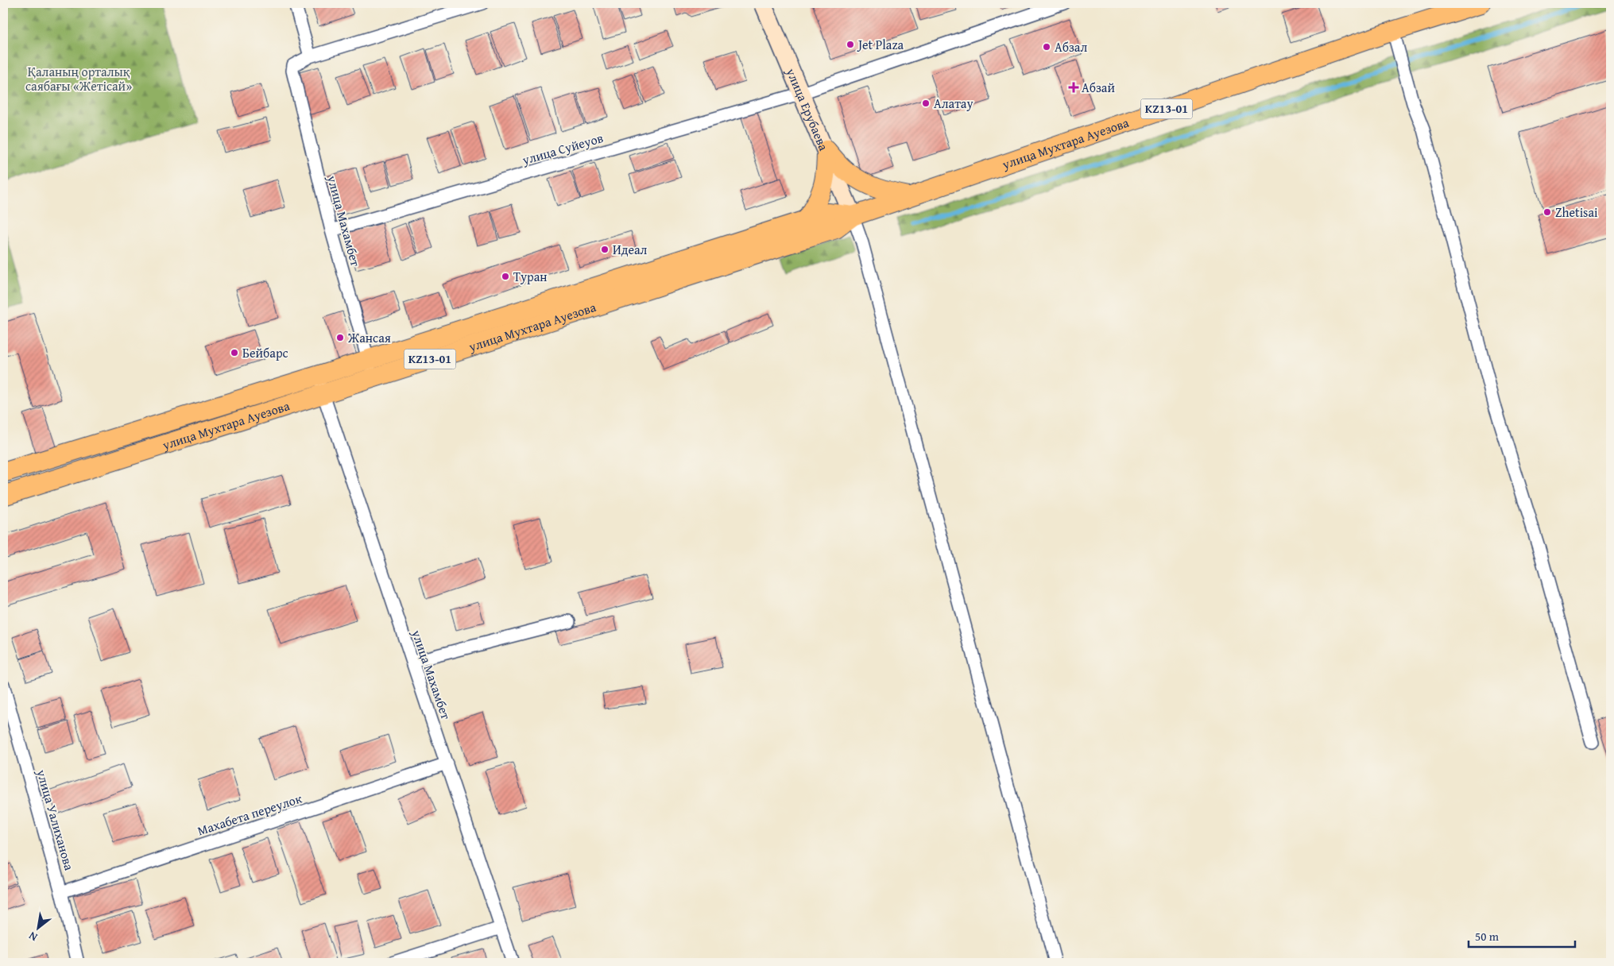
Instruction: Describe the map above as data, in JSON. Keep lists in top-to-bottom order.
{
  "streets": {
    "main road": ["KZ13-01", "улица Мухтара Ауезова"],
    "street": [
      "улица Ерубаева",
      "улица Суйеуов",
      "улица Махамбет",
      "Махабета переулок",
      "улица Уалиханова"
    ]
  },
  "crossings": [
    ["улица Ерубаева", "улица Мухтара Ауезова"],
    ["улица Ерубаева", "улица Суйеуов"],
    ["улица Мухтара Ауезова", "улица Махамбет"],
    ["улица Суйеуов", "улица Махамбет"],
    ["улица Махамбет", "Махабета переулок"],
    ["Махабета переулок", "улица Уалиханова"]
  ],
  "parks": ["Қаланың орталық саябағы «Жетісай»"],
  "places": {
    "other": [
      "Jet Plaza",
      "Абзал",
      "Алатау",
      "Zhetisai",
      "Идеал",
      "Туран",
      "Жансая",
      "Бейбарс"
    ],
    "health": ["Абзай"]
  },
  "scale_bar": "50 m",
  "north": "bottom left"
}
